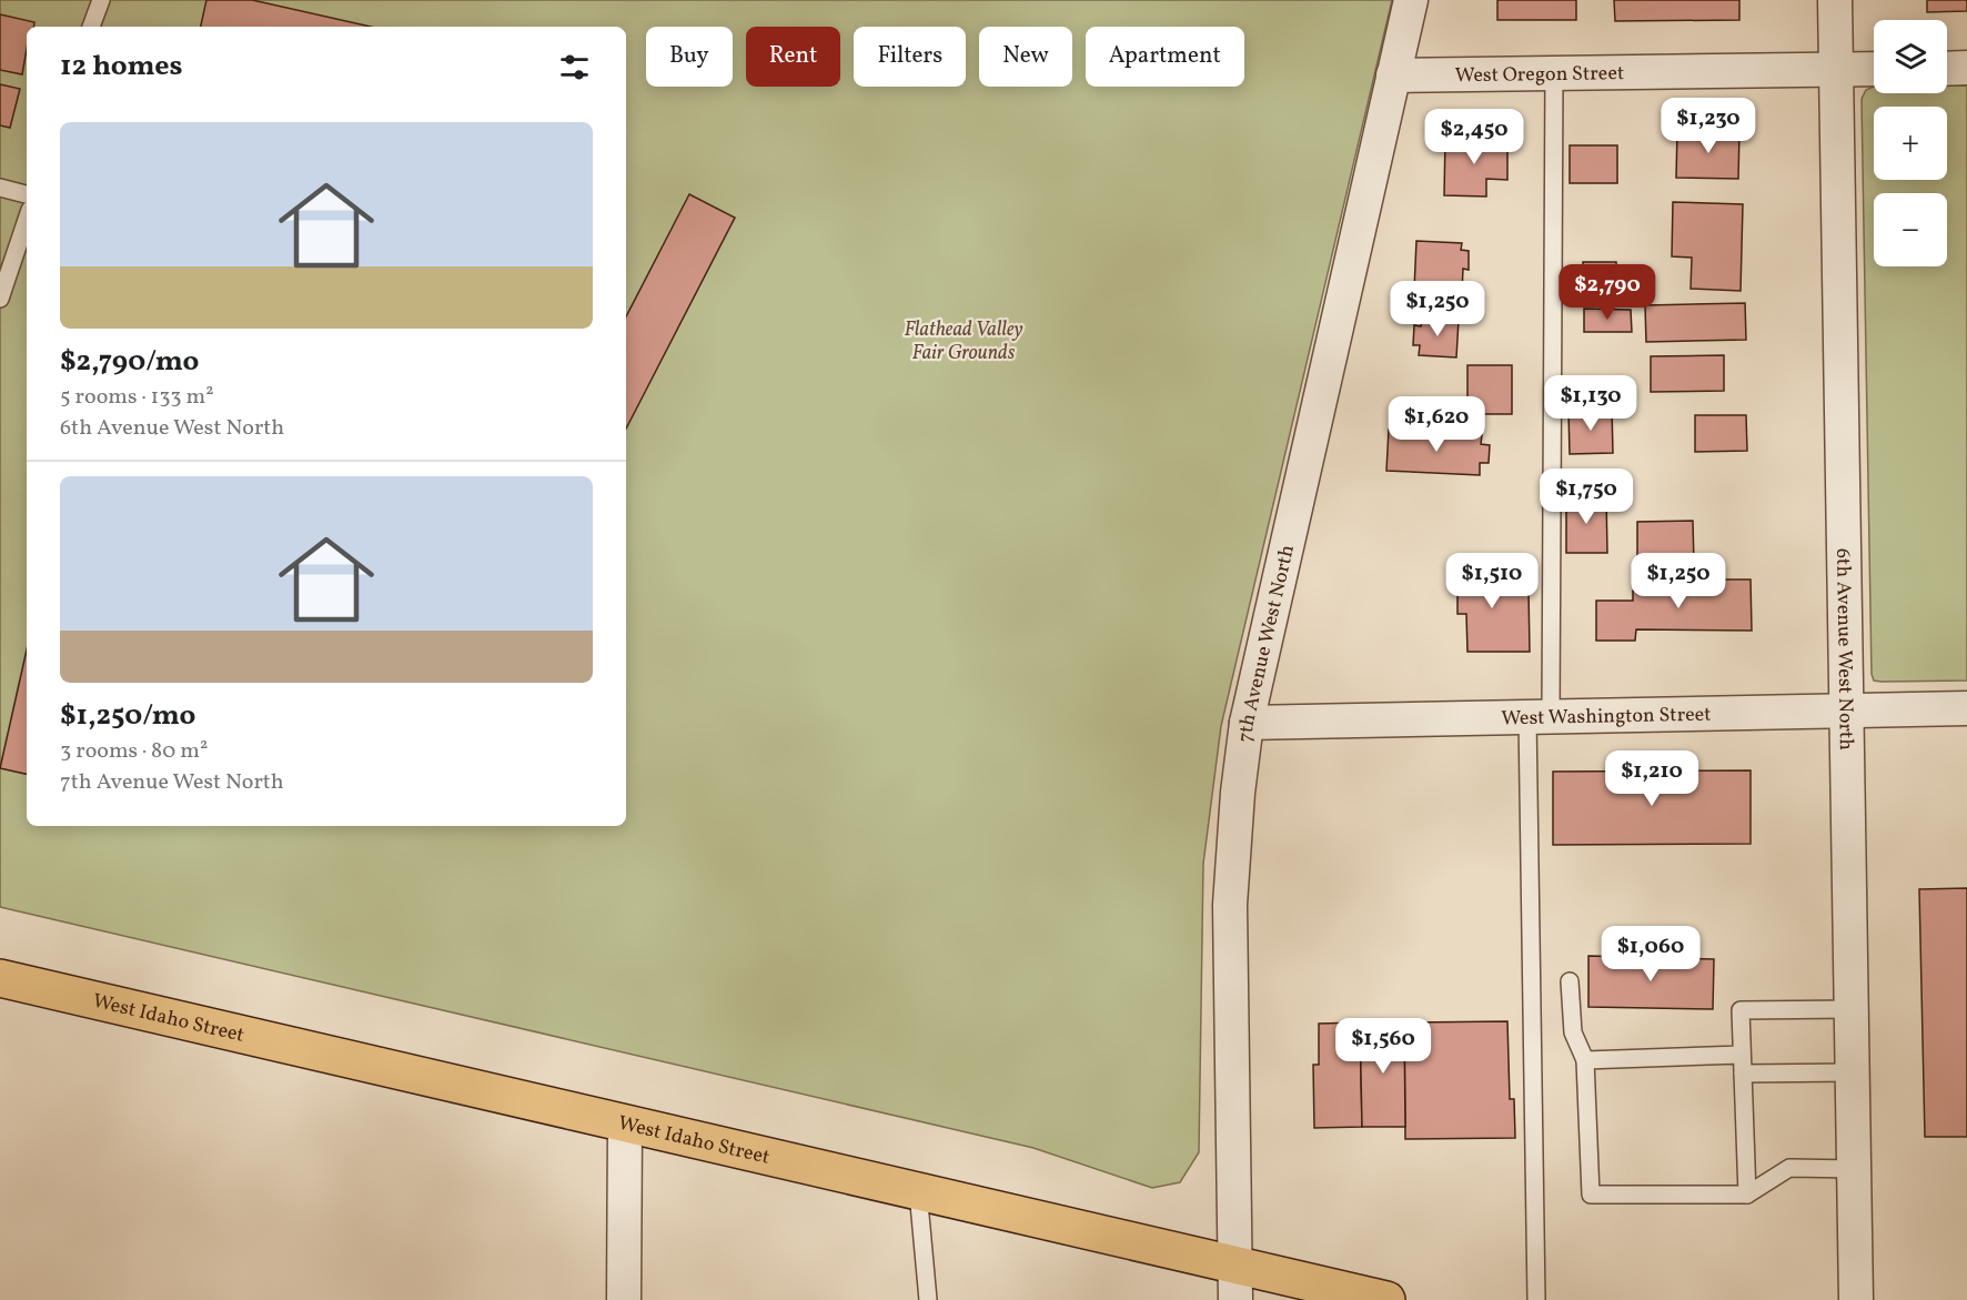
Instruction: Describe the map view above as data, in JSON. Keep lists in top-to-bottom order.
{
  "streets": {
    "highway": ["West Idaho Street"],
    "street": [
      "West Oregon Street",
      "7th Avenue West North",
      "6th Avenue West North",
      "West Washington Street"
    ]
  },
  "crossings": [
    ["West Oregon Street", "7th Avenue West North"],
    ["West Oregon Street", "6th Avenue West North"],
    ["7th Avenue West North", "West Washington Street"],
    ["7th Avenue West North", "West Idaho Street"],
    ["6th Avenue West North", "West Washington Street"]
  ],
  "parks": ["Flathead Valley Fair Grounds"],
  "page": {
    "map_buttons": ["+", "−"],
    "chip": [
      "Buy",
      "Rent",
      "Filters",
      "New",
      "Apartment"
    ],
    "heading": "12 homes",
    "price": [
      "$1,230",
      "$2,450",
      "$2,790",
      "$1,250",
      "$1,130",
      "$1,620",
      "$1,750",
      "$1,510",
      "$1,250",
      "$1,210",
      "$1,060",
      "$1,560"
    ],
    "list": [
      {
        "name": "$2,790/mo",
        "note": "5 rooms · 133 m² · 6th Avenue West North"
      },
      {
        "name": "$1,250/mo",
        "note": "3 rooms · 80 m² · 7th Avenue West North"
      }
    ]
  }
}
